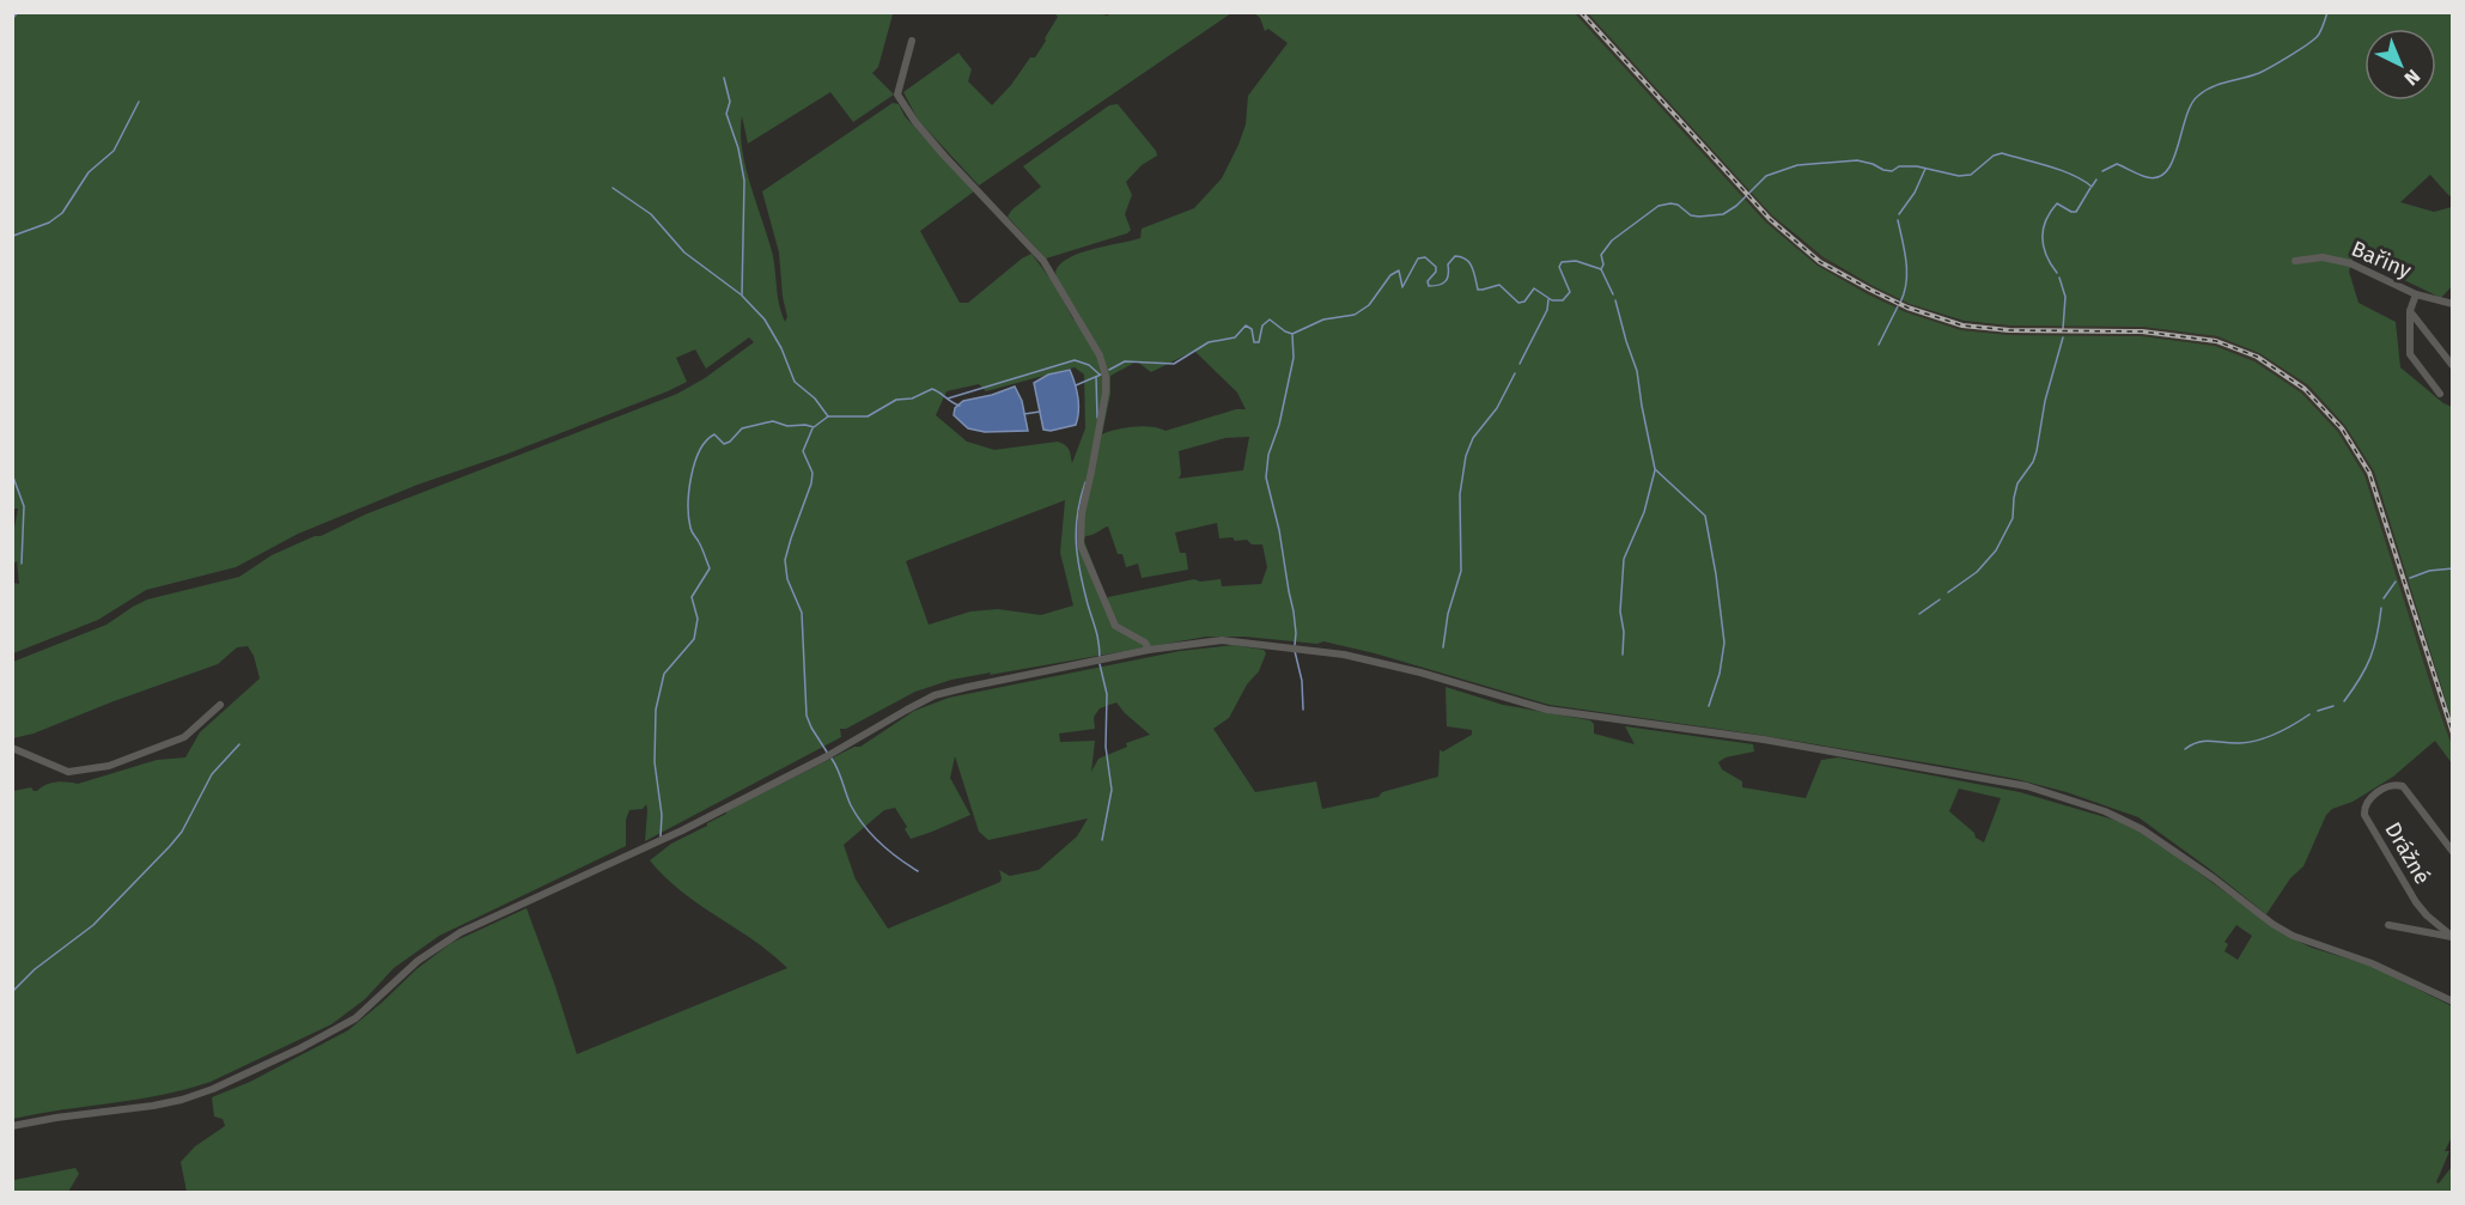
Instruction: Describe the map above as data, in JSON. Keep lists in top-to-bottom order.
{
  "streets": {
    "street": ["Bařiny", "Drážné"]
  },
  "north": "bottom right"
}
